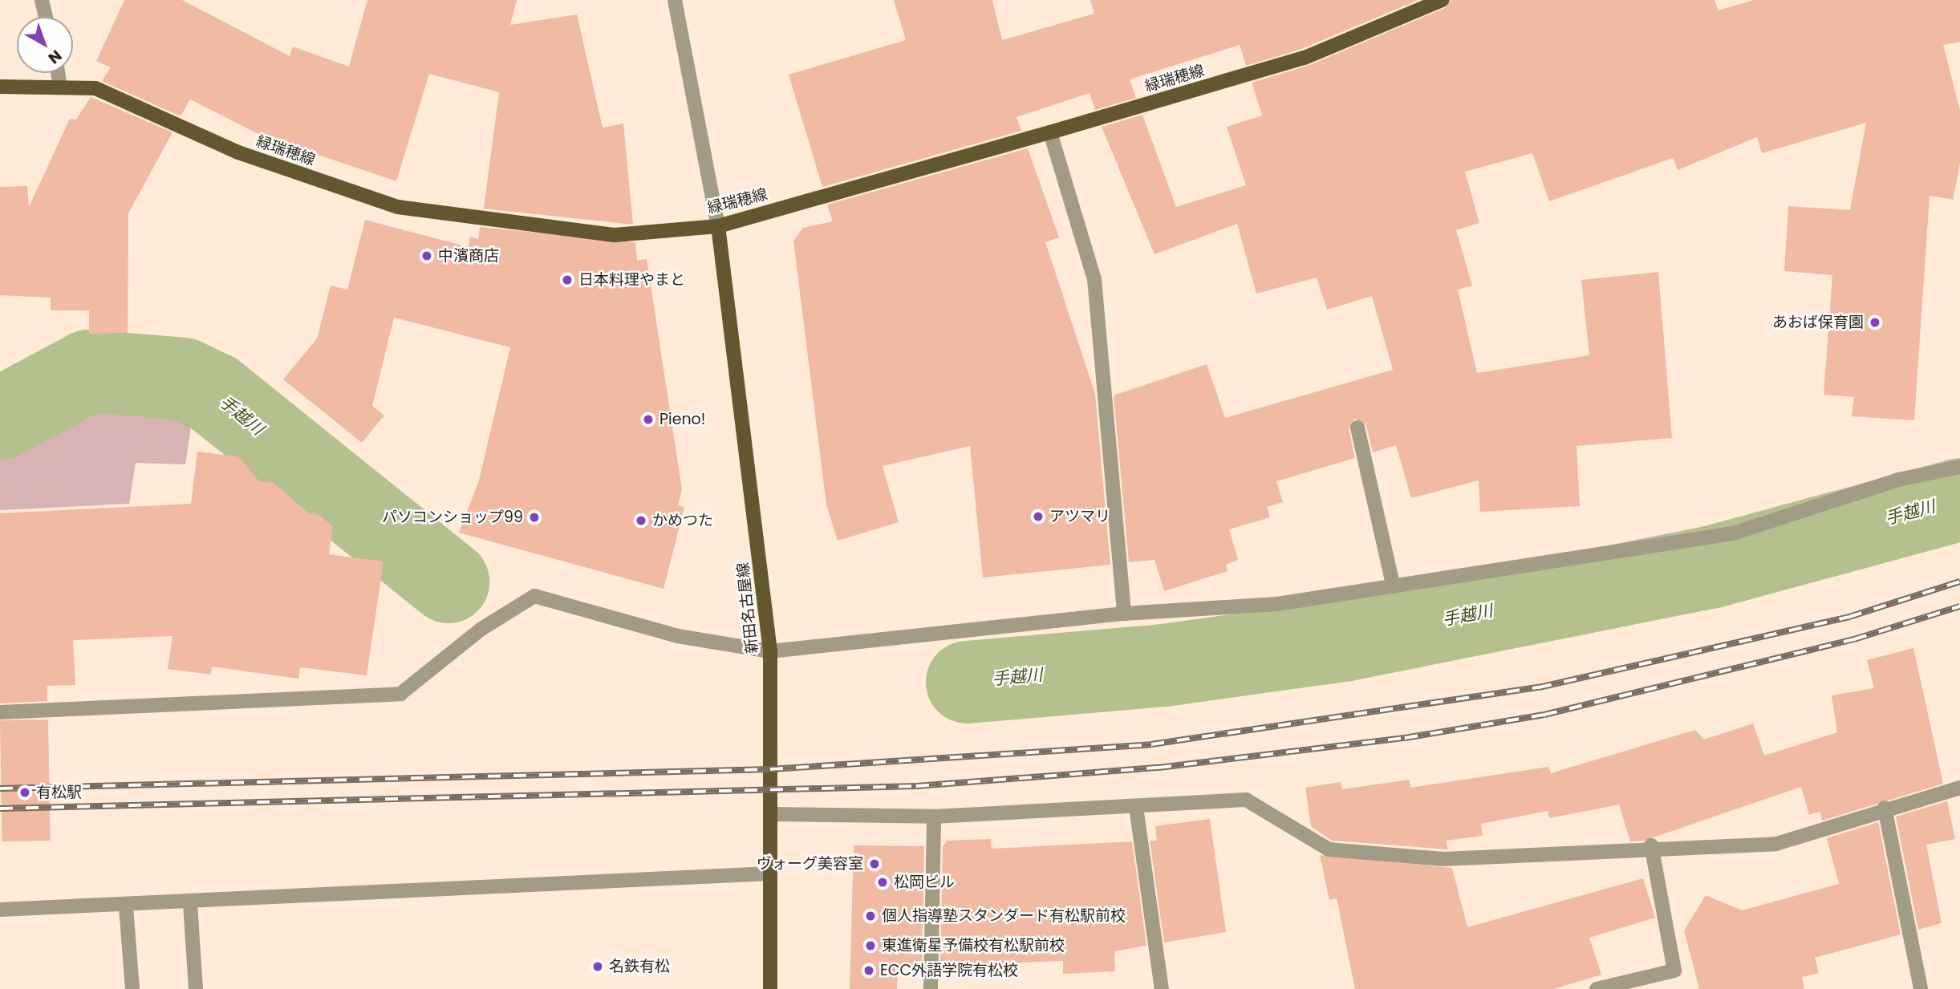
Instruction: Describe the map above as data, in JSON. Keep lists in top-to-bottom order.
{
  "streets": {
    "main road": ["緑瑞穂線", "新田名古屋線"]
  },
  "crossings": [
    ["緑瑞穂線", "新田名古屋線"]
  ],
  "water": ["手越川"],
  "places": [
    "中濱商店",
    "日本料理やまと",
    "あおば保育園",
    "Pieno!",
    "アツマリ",
    "パソコンショップ99",
    "かめつた",
    "有松駅",
    "ヴォーグ美容室",
    "松岡ビル",
    "個人指導塾スタンダード有松駅前校",
    "東進衛星予備校有松駅前校",
    "名鉄有松",
    "ECC外語学院有松校"
  ],
  "north": "bottom right"
}
